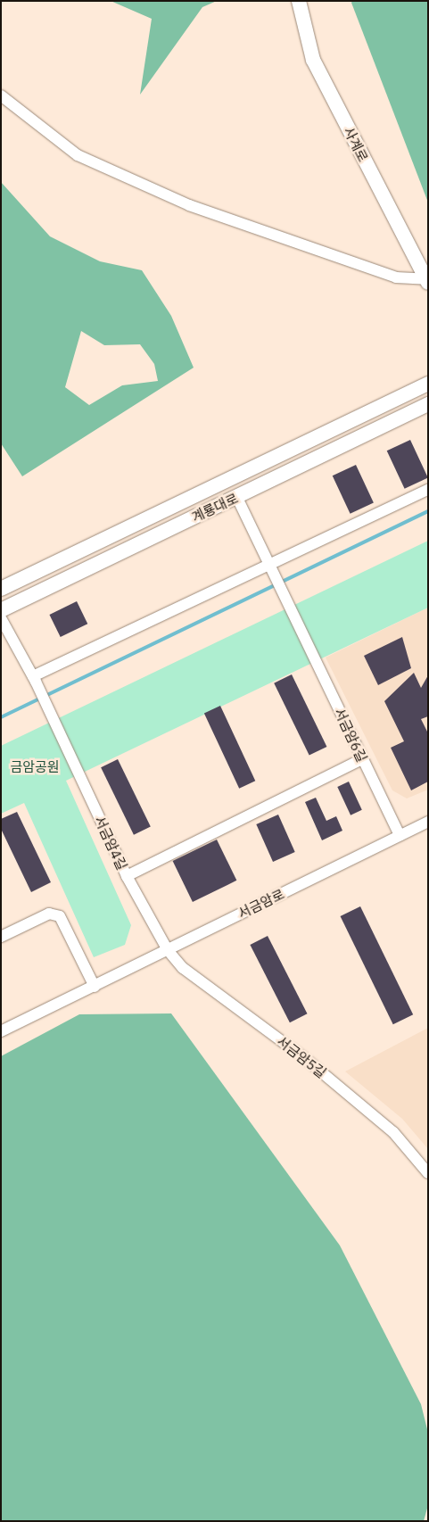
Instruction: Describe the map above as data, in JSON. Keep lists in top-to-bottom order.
{
  "streets": {
    "main road": ["사계로", "계룡대로"],
    "street": [
      "서금암6길",
      "서금암4길",
      "서금암로",
      "서금암5길"
    ]
  },
  "crossings": [
    ["서금암6길", "서금암로"],
    ["서금암4길", "서금암로"],
    ["서금암4길", "서금암5길"],
    ["서금암로", "서금암5길"]
  ],
  "parks": ["금암공원"]
}
